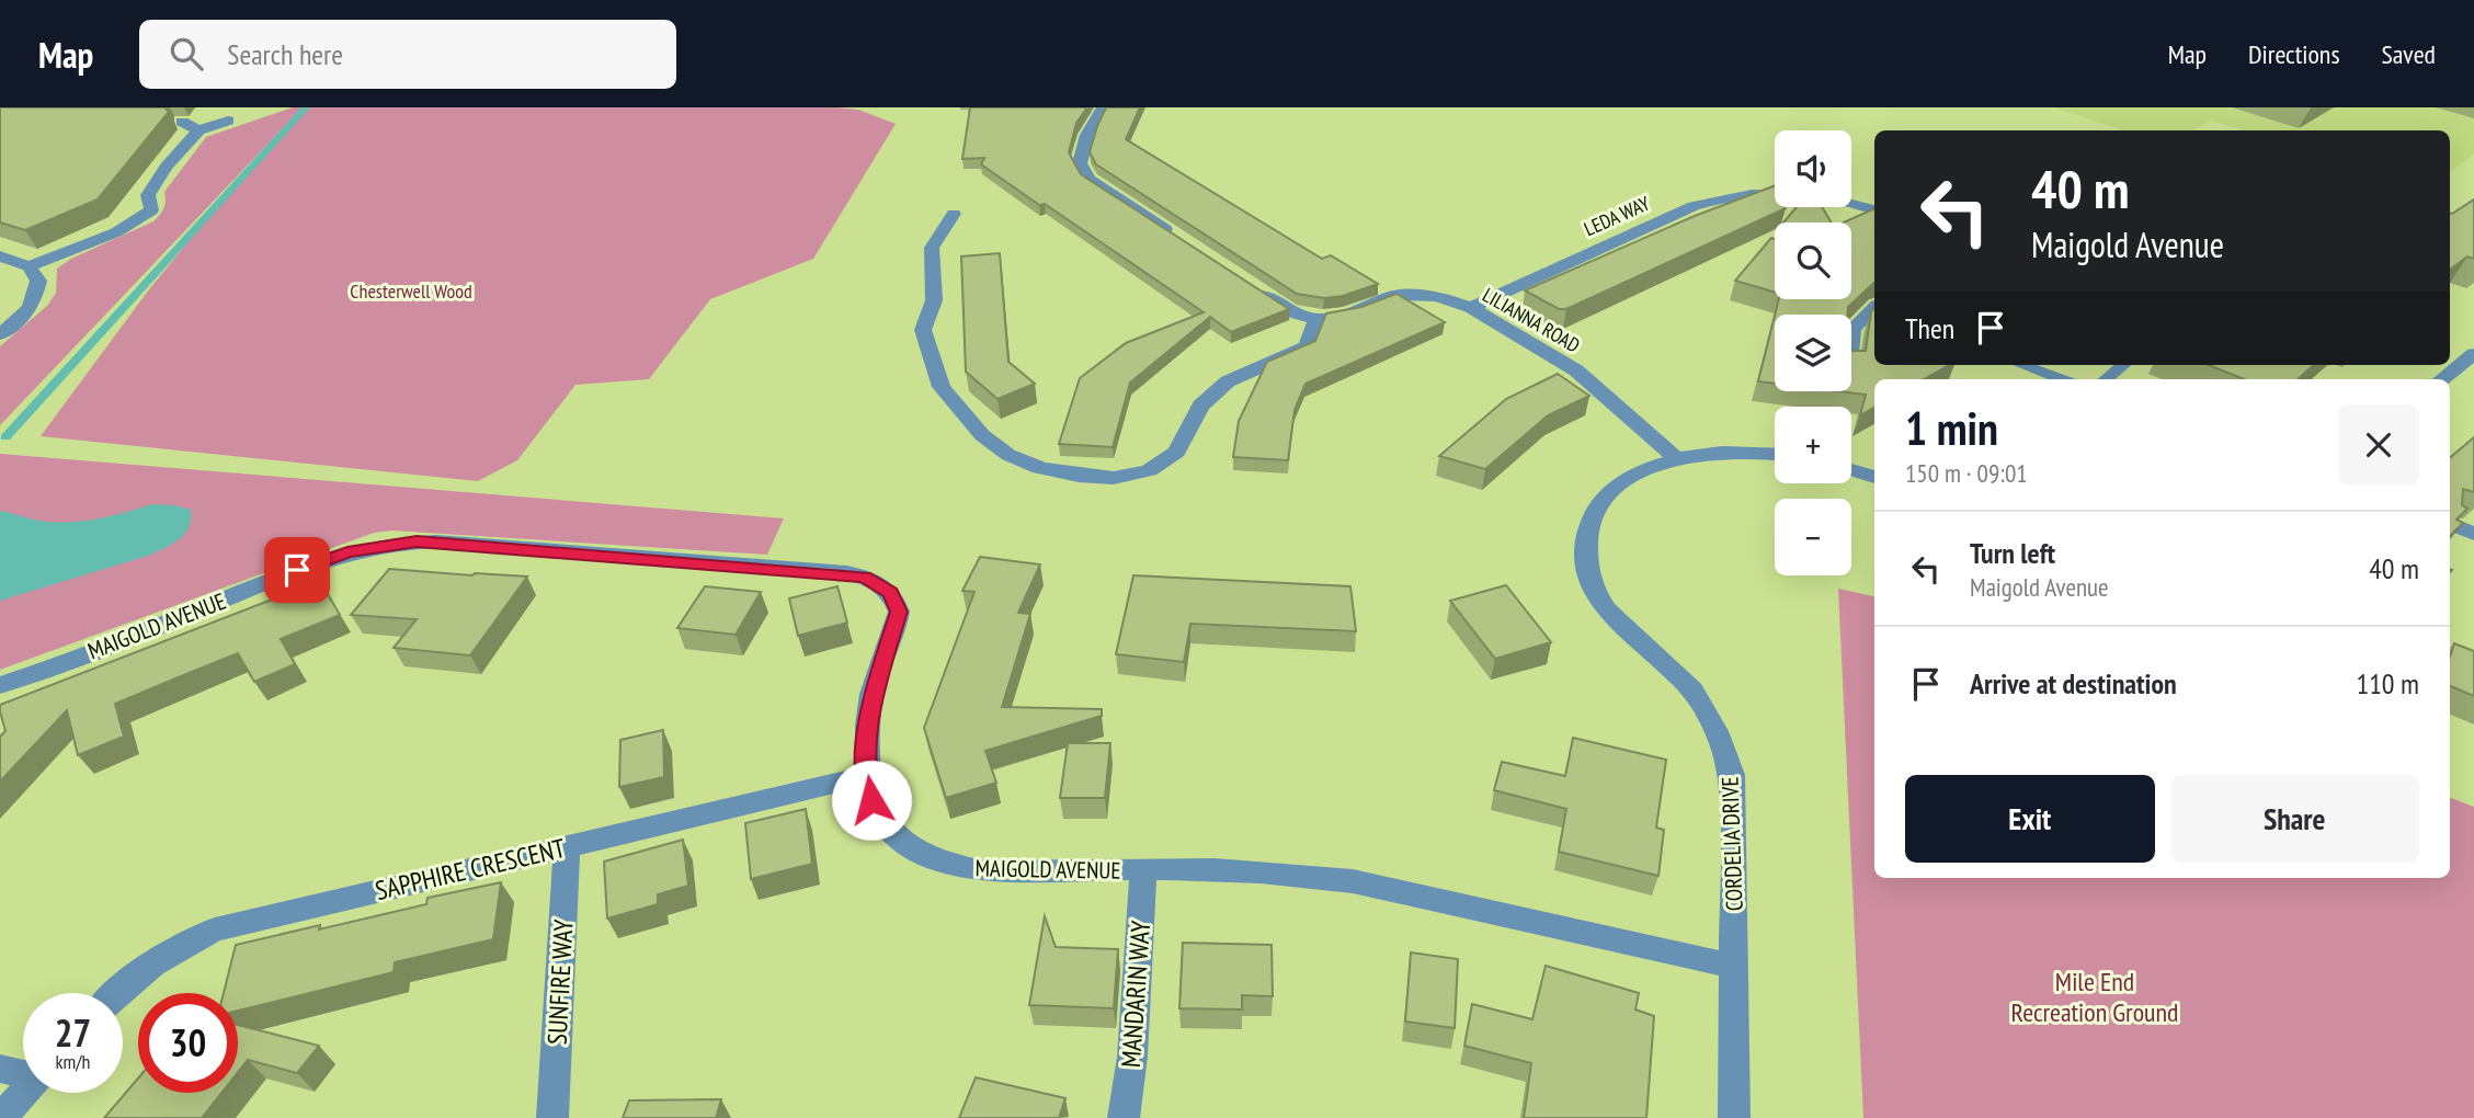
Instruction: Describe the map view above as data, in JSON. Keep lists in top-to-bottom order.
{
  "streets": {
    "street": [
      "LEDA WAY",
      "LILIANNA ROAD",
      "MAIGOLD AVENUE",
      "CORDELIA DRIVE",
      "SAPPHIRE CRESCENT",
      "SUNFIRE WAY",
      "MANDARIN WAY"
    ]
  },
  "crossings": [
    ["LEDA WAY", "LILIANNA ROAD"],
    ["LILIANNA ROAD", "CORDELIA DRIVE"],
    ["MAIGOLD AVENUE", "CORDELIA DRIVE"],
    ["MAIGOLD AVENUE", "SAPPHIRE CRESCENT"],
    ["MAIGOLD AVENUE", "MANDARIN WAY"],
    ["SAPPHIRE CRESCENT", "SUNFIRE WAY"]
  ],
  "parks": ["Chesterwell Wood", "Mile End Recreation Ground"],
  "page": {
    "header": "Map",
    "search": "Search here",
    "nav": ["Map", "Directions", "Saved"],
    "map_buttons": ["+", "−"],
    "turn": ["40 m", "Maigold Avenue"],
    "then": "Then",
    "heading": ["1 min", "150 m · 09:01"],
    "list": [
      {
        "name": "Turn left",
        "note": "Maigold Avenue",
        "value": "40 m"
      },
      {
        "name": "Arrive at destination",
        "value": "110 m"
      }
    ],
    "buttons": ["Exit", "Share"],
    "speed": "27 km/h",
    "limit": "30"
  }
}
